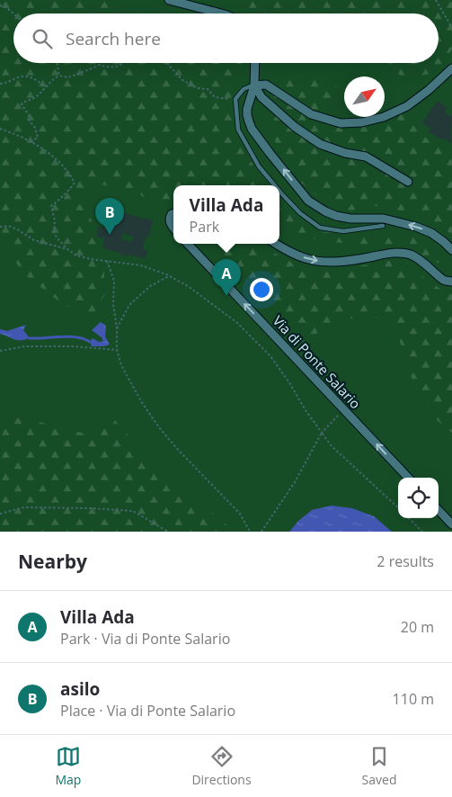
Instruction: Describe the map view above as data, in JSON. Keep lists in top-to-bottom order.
{
  "streets": {
    "street": ["Via di Ponte Salario"]
  },
  "one_way": ["Via di Ponte Salario"],
  "north": "top right",
  "page": {
    "search": "Search here",
    "popup": ["Villa Ada", "Park"],
    "pins": ["B", "A"],
    "heading": ["Nearby", "2 results"],
    "list": [
      {
        "mark": "A",
        "name": "Villa Ada",
        "note": "Park · Via di Ponte Salario",
        "value": "20 m"
      },
      {
        "mark": "B",
        "name": "asilo",
        "note": "Place · Via di Ponte Salario",
        "value": "110 m"
      }
    ],
    "nav": ["Map", "Directions", "Saved"]
  }
}
